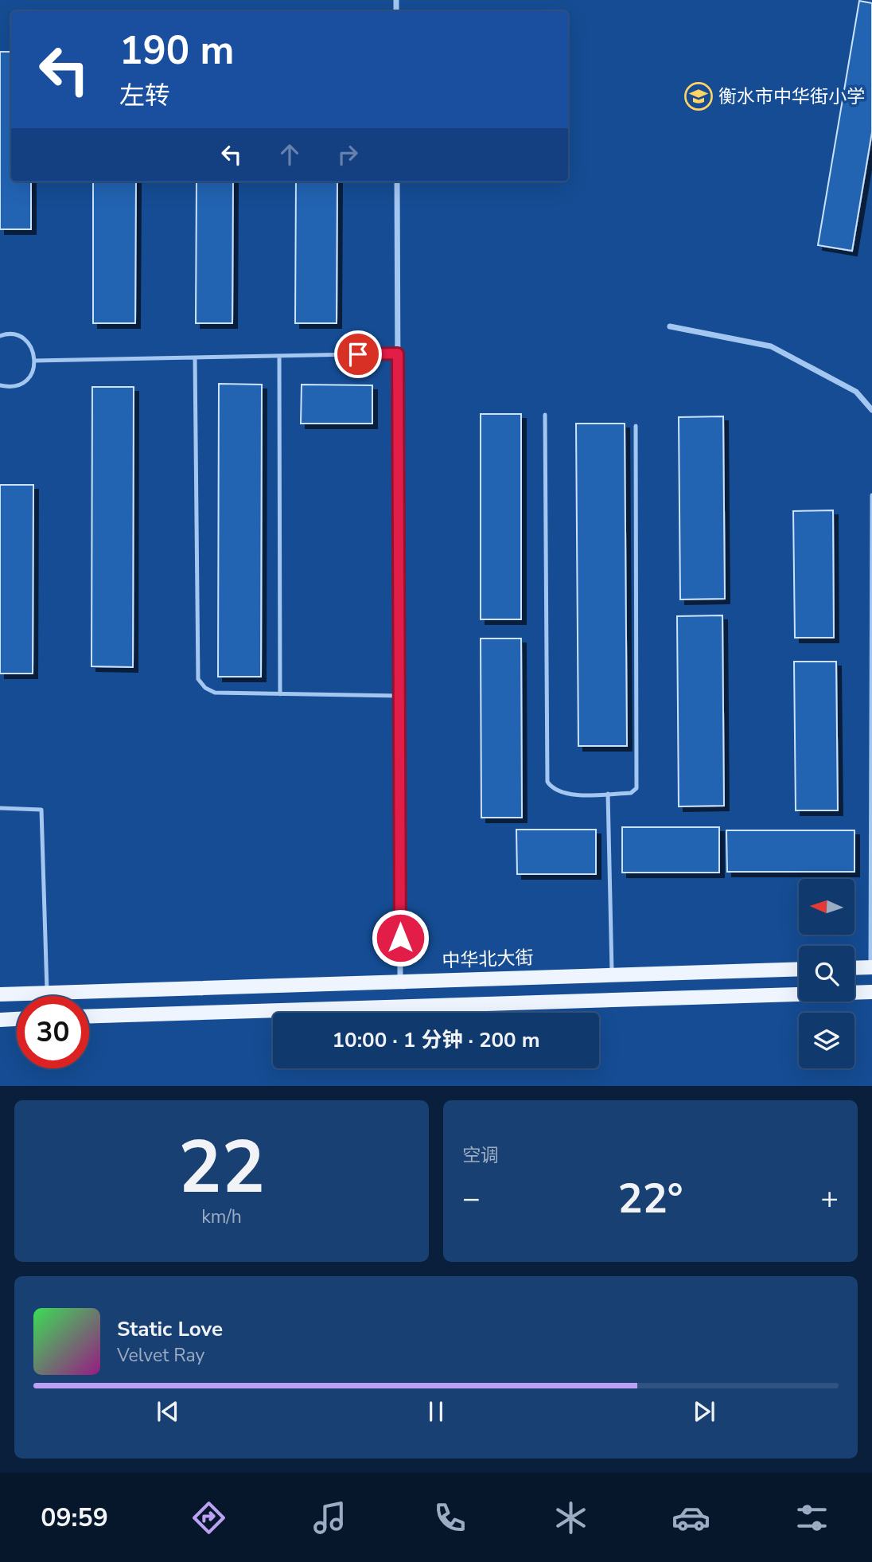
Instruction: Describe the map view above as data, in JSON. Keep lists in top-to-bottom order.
{
  "streets": {
    "main road": ["中华北大街"]
  },
  "places": {
    "school or university": ["衡水市中华街小学"]
  },
  "north": "left",
  "page": {
    "turn": ["190 m", "左转"],
    "limit": "30",
    "trip": "10:00 · 1 分钟 · 200 m",
    "tile": [
      ["22", "km/h"],
      "空调"
    ],
    "heat": ["−", "22°", "+"],
    "song": ["Static Love", "Velvet Ray"],
    "tabs": "09:59"
  }
}
